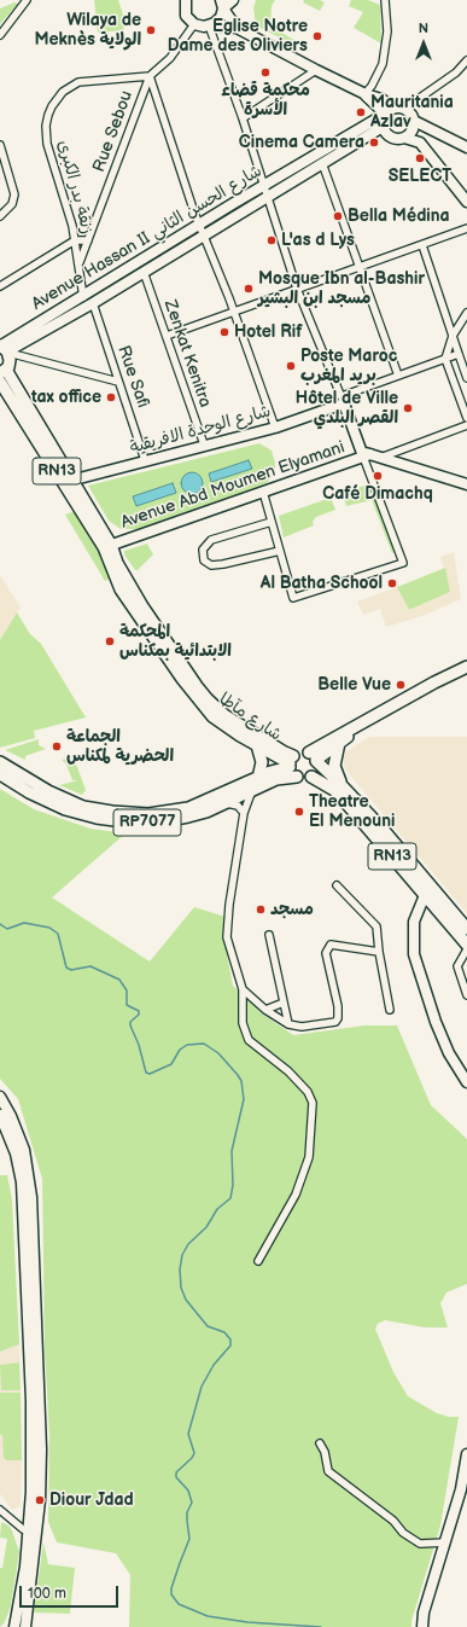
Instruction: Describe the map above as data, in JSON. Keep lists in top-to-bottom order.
{
  "streets": {
    "main road": [
      "Avenue Hassan II شارع الحسن الثاني",
      "شارع الوحدة الافريقية",
      "RN13",
      "Avenue Abd Moumen Elyamani",
      "شارع مآطا",
      "RP7077"
    ],
    "street": [
      "Rue Sebou",
      "زنقة بدر الكبرى",
      "Zenkat Kenitra",
      "Rue Safi"
    ]
  },
  "crossings": [
    ["Rue Sebou", "زنقة بدر الكبرى"],
    ["زنقة بدر الكبرى", "Avenue Hassan II شارع الحسن الثاني"],
    ["Avenue Hassan II شارع الحسن الثاني", "Zenkat Kenitra"],
    ["Avenue Hassan II شارع الحسن الثاني", "Rue Safi"],
    ["Avenue Hassan II شارع الحسن الثاني", "RN13"],
    ["Zenkat Kenitra", "شارع الوحدة الافريقية"],
    ["Rue Safi", "شارع الوحدة الافريقية"],
    ["شارع الوحدة الافريقية", "RN13"],
    ["RN13", "Avenue Abd Moumen Elyamani"],
    ["RN13", "شارع مآطا"],
    ["RN13", "RP7077"],
    ["Avenue Abd Moumen Elyamani", "شارع مآطا"],
    ["شارع مآطا", "RP7077"]
  ],
  "places": [
    "Wilaya de Meknès الولاية",
    "Eglise Notre Dame des Oliviers",
    "محكمة قضاء الأسرة",
    "Mauritania Azlav",
    "Cinema Camera",
    "SELECT",
    "Bella Médina",
    "L'as d Lys",
    "Mosque Ibn al-Bashir مسجد ابن البشير",
    "Hotel Rif",
    "Poste Maroc بريد المغرب",
    "tax office",
    "Hôtel de Ville القصر البلدي",
    "Café Dimachq",
    "Al Batha School",
    "المحكمة الابتدائية بمكناس",
    "Belle Vue",
    "الجماعة الحضرية لمكناس",
    "Theatre El Menouni",
    "مسجد",
    "Diour Jdad"
  ],
  "scale_bar": "100 m",
  "north": "top"
}
